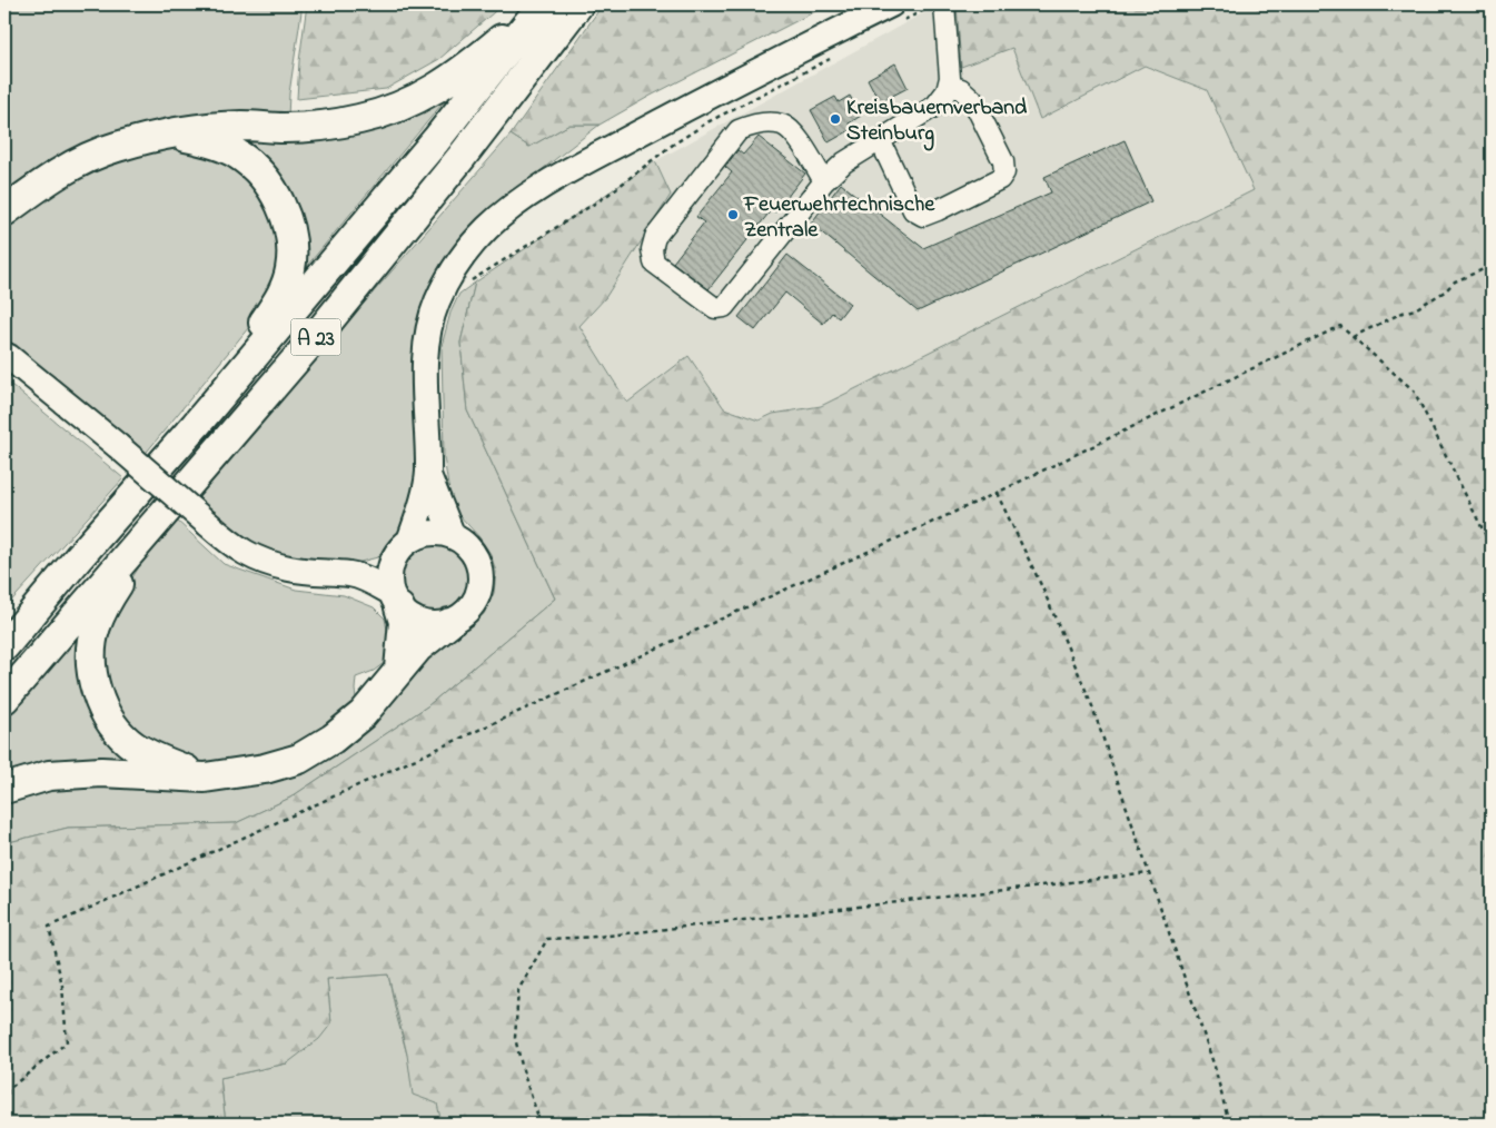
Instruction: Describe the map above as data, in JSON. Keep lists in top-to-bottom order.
{
  "streets": {
    "highway": ["A 23"]
  },
  "places": ["Kreisbauernverband Steinburg", "Feuerwehrtechnische Zentrale"]
}
